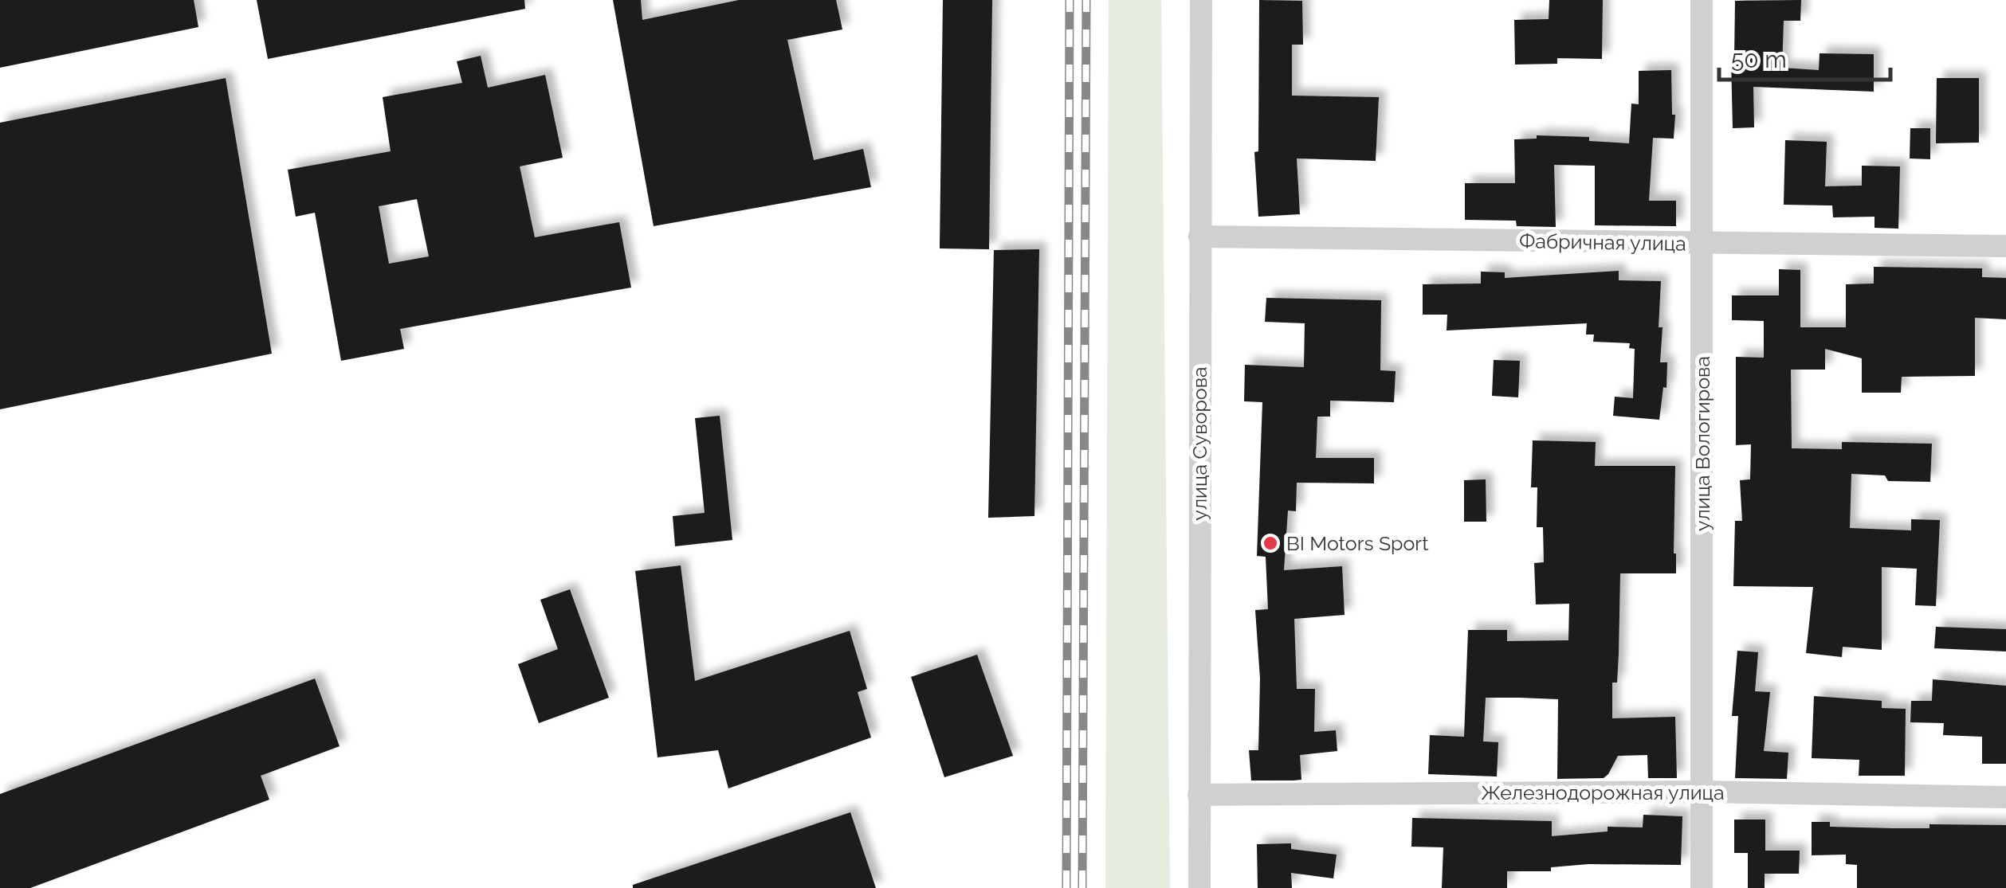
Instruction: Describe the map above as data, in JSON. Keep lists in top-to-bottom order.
{
  "streets": {
    "street": [
      "Фабричная улица",
      "улица Суворова",
      "улица Вологирова",
      "Железнодорожная улица"
    ]
  },
  "crossings": [
    ["Фабричная улица", "улица Суворова"],
    ["Фабричная улица", "улица Вологирова"],
    ["улица Суворова", "Железнодорожная улица"],
    ["улица Вологирова", "Железнодорожная улица"]
  ],
  "places": ["BI Motors Sport"],
  "scale_bar": "50 m"
}
